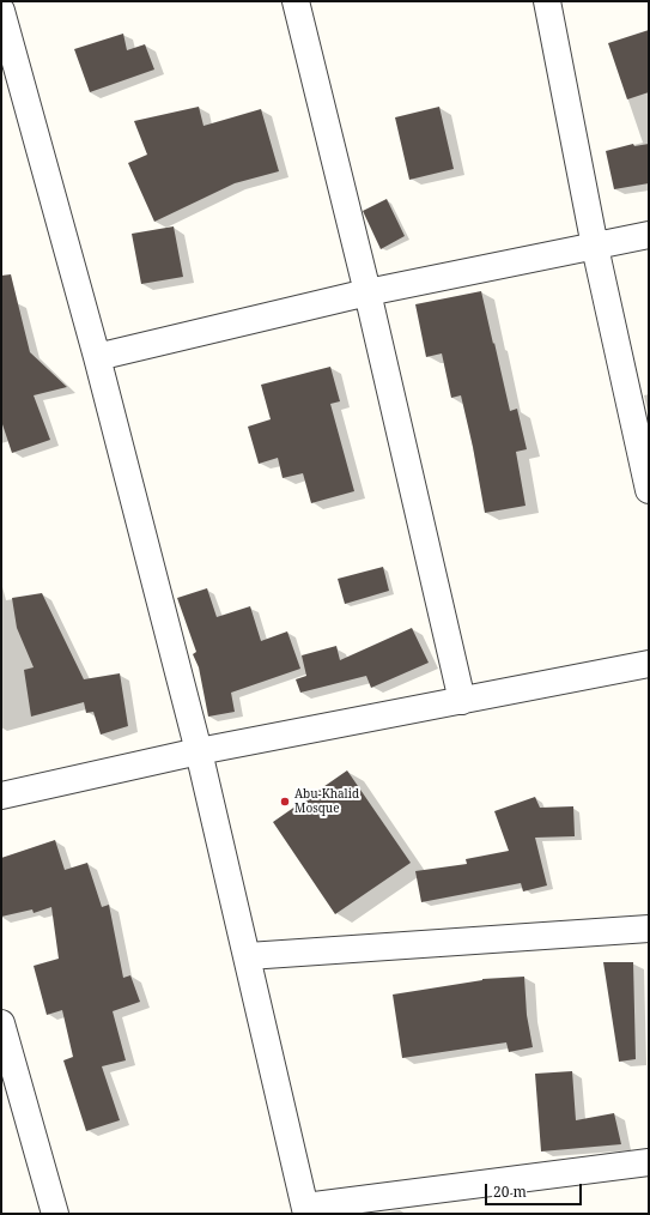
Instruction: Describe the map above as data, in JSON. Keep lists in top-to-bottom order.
{
  "places": ["Abu-Khalid Mosque"],
  "scale_bar": "20 m"
}
